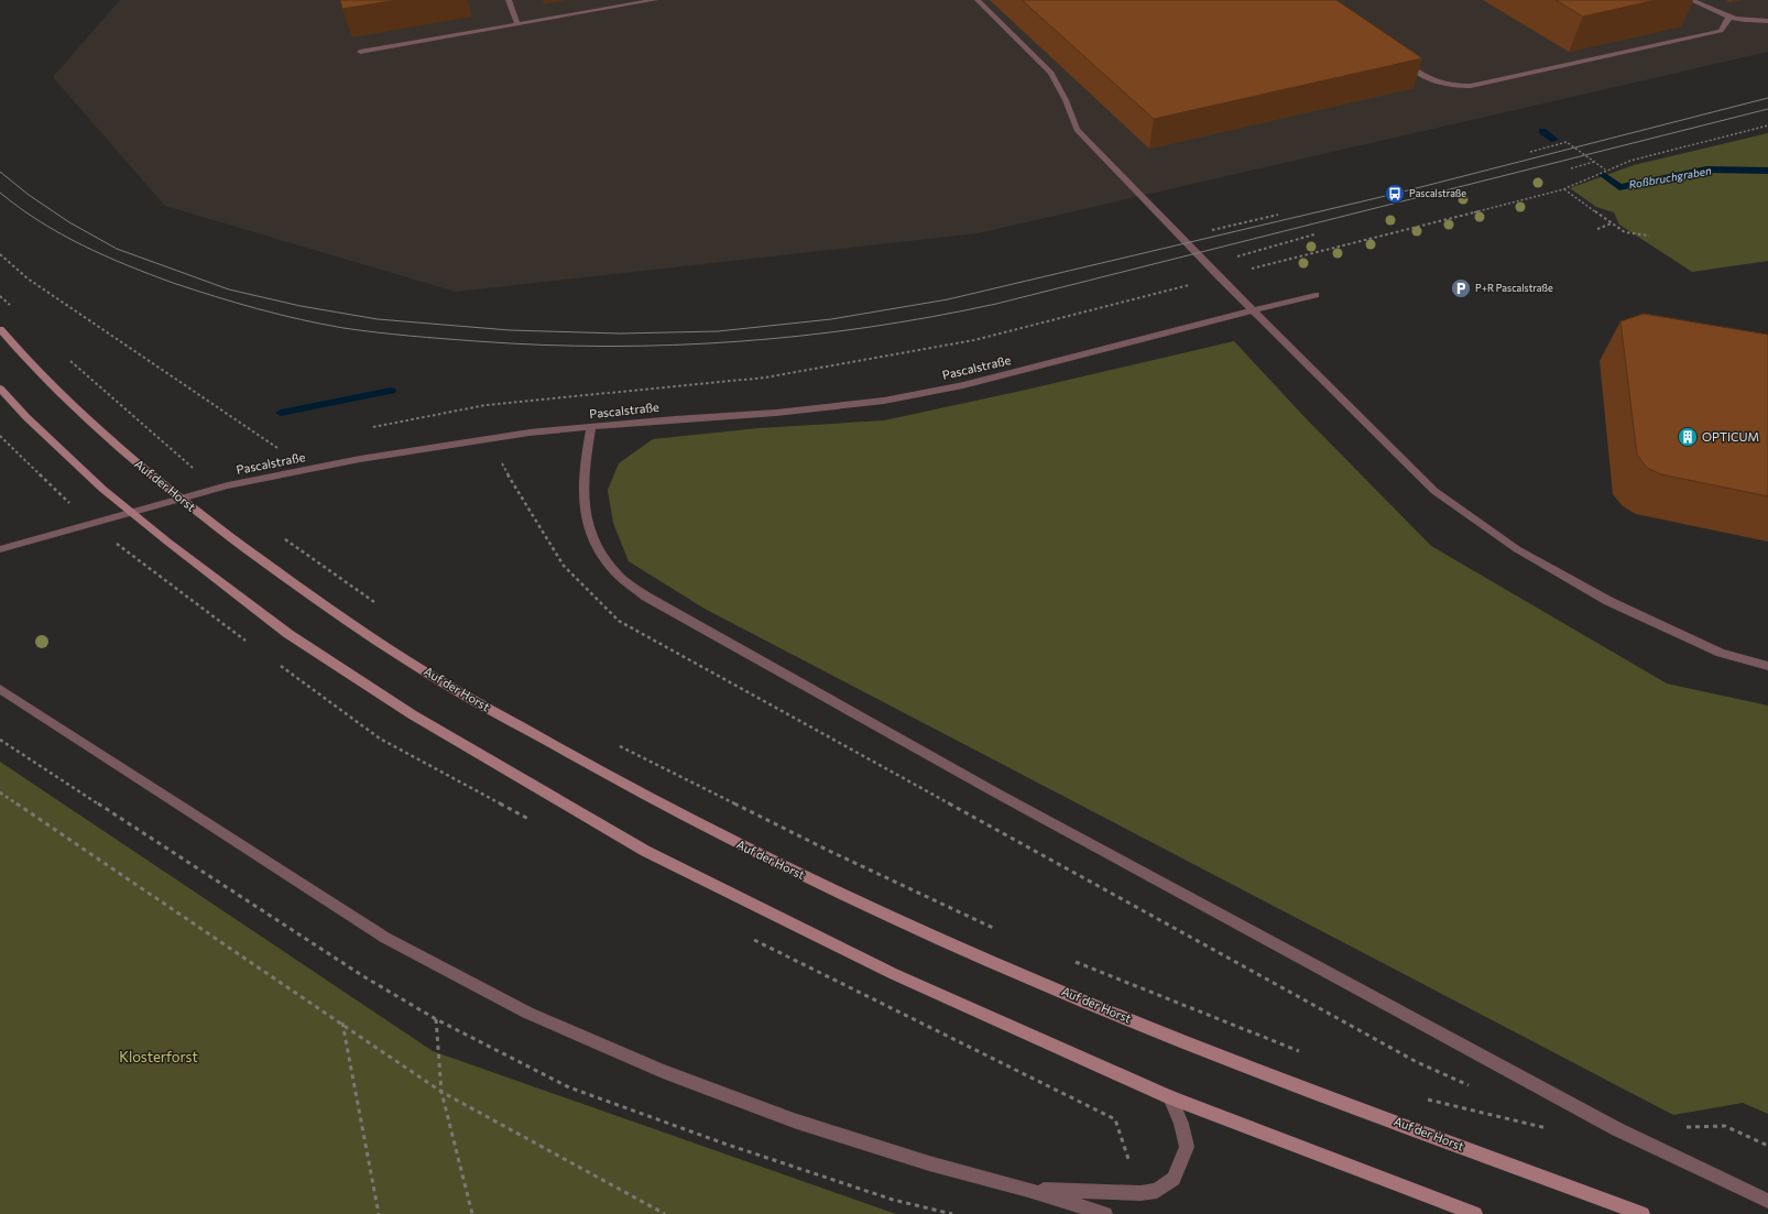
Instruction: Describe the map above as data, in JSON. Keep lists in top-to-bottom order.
{
  "streets": {
    "street": ["Pascalstraße", "Auf der Horst"]
  },
  "water": ["Roßbruchgraben"],
  "parks": ["Klosterforst"],
  "places": {
    "bus stop": ["Pascalstraße"],
    "parking": ["P+R Pascalstraße"],
    "building": ["OPTICUM"]
  }
}
